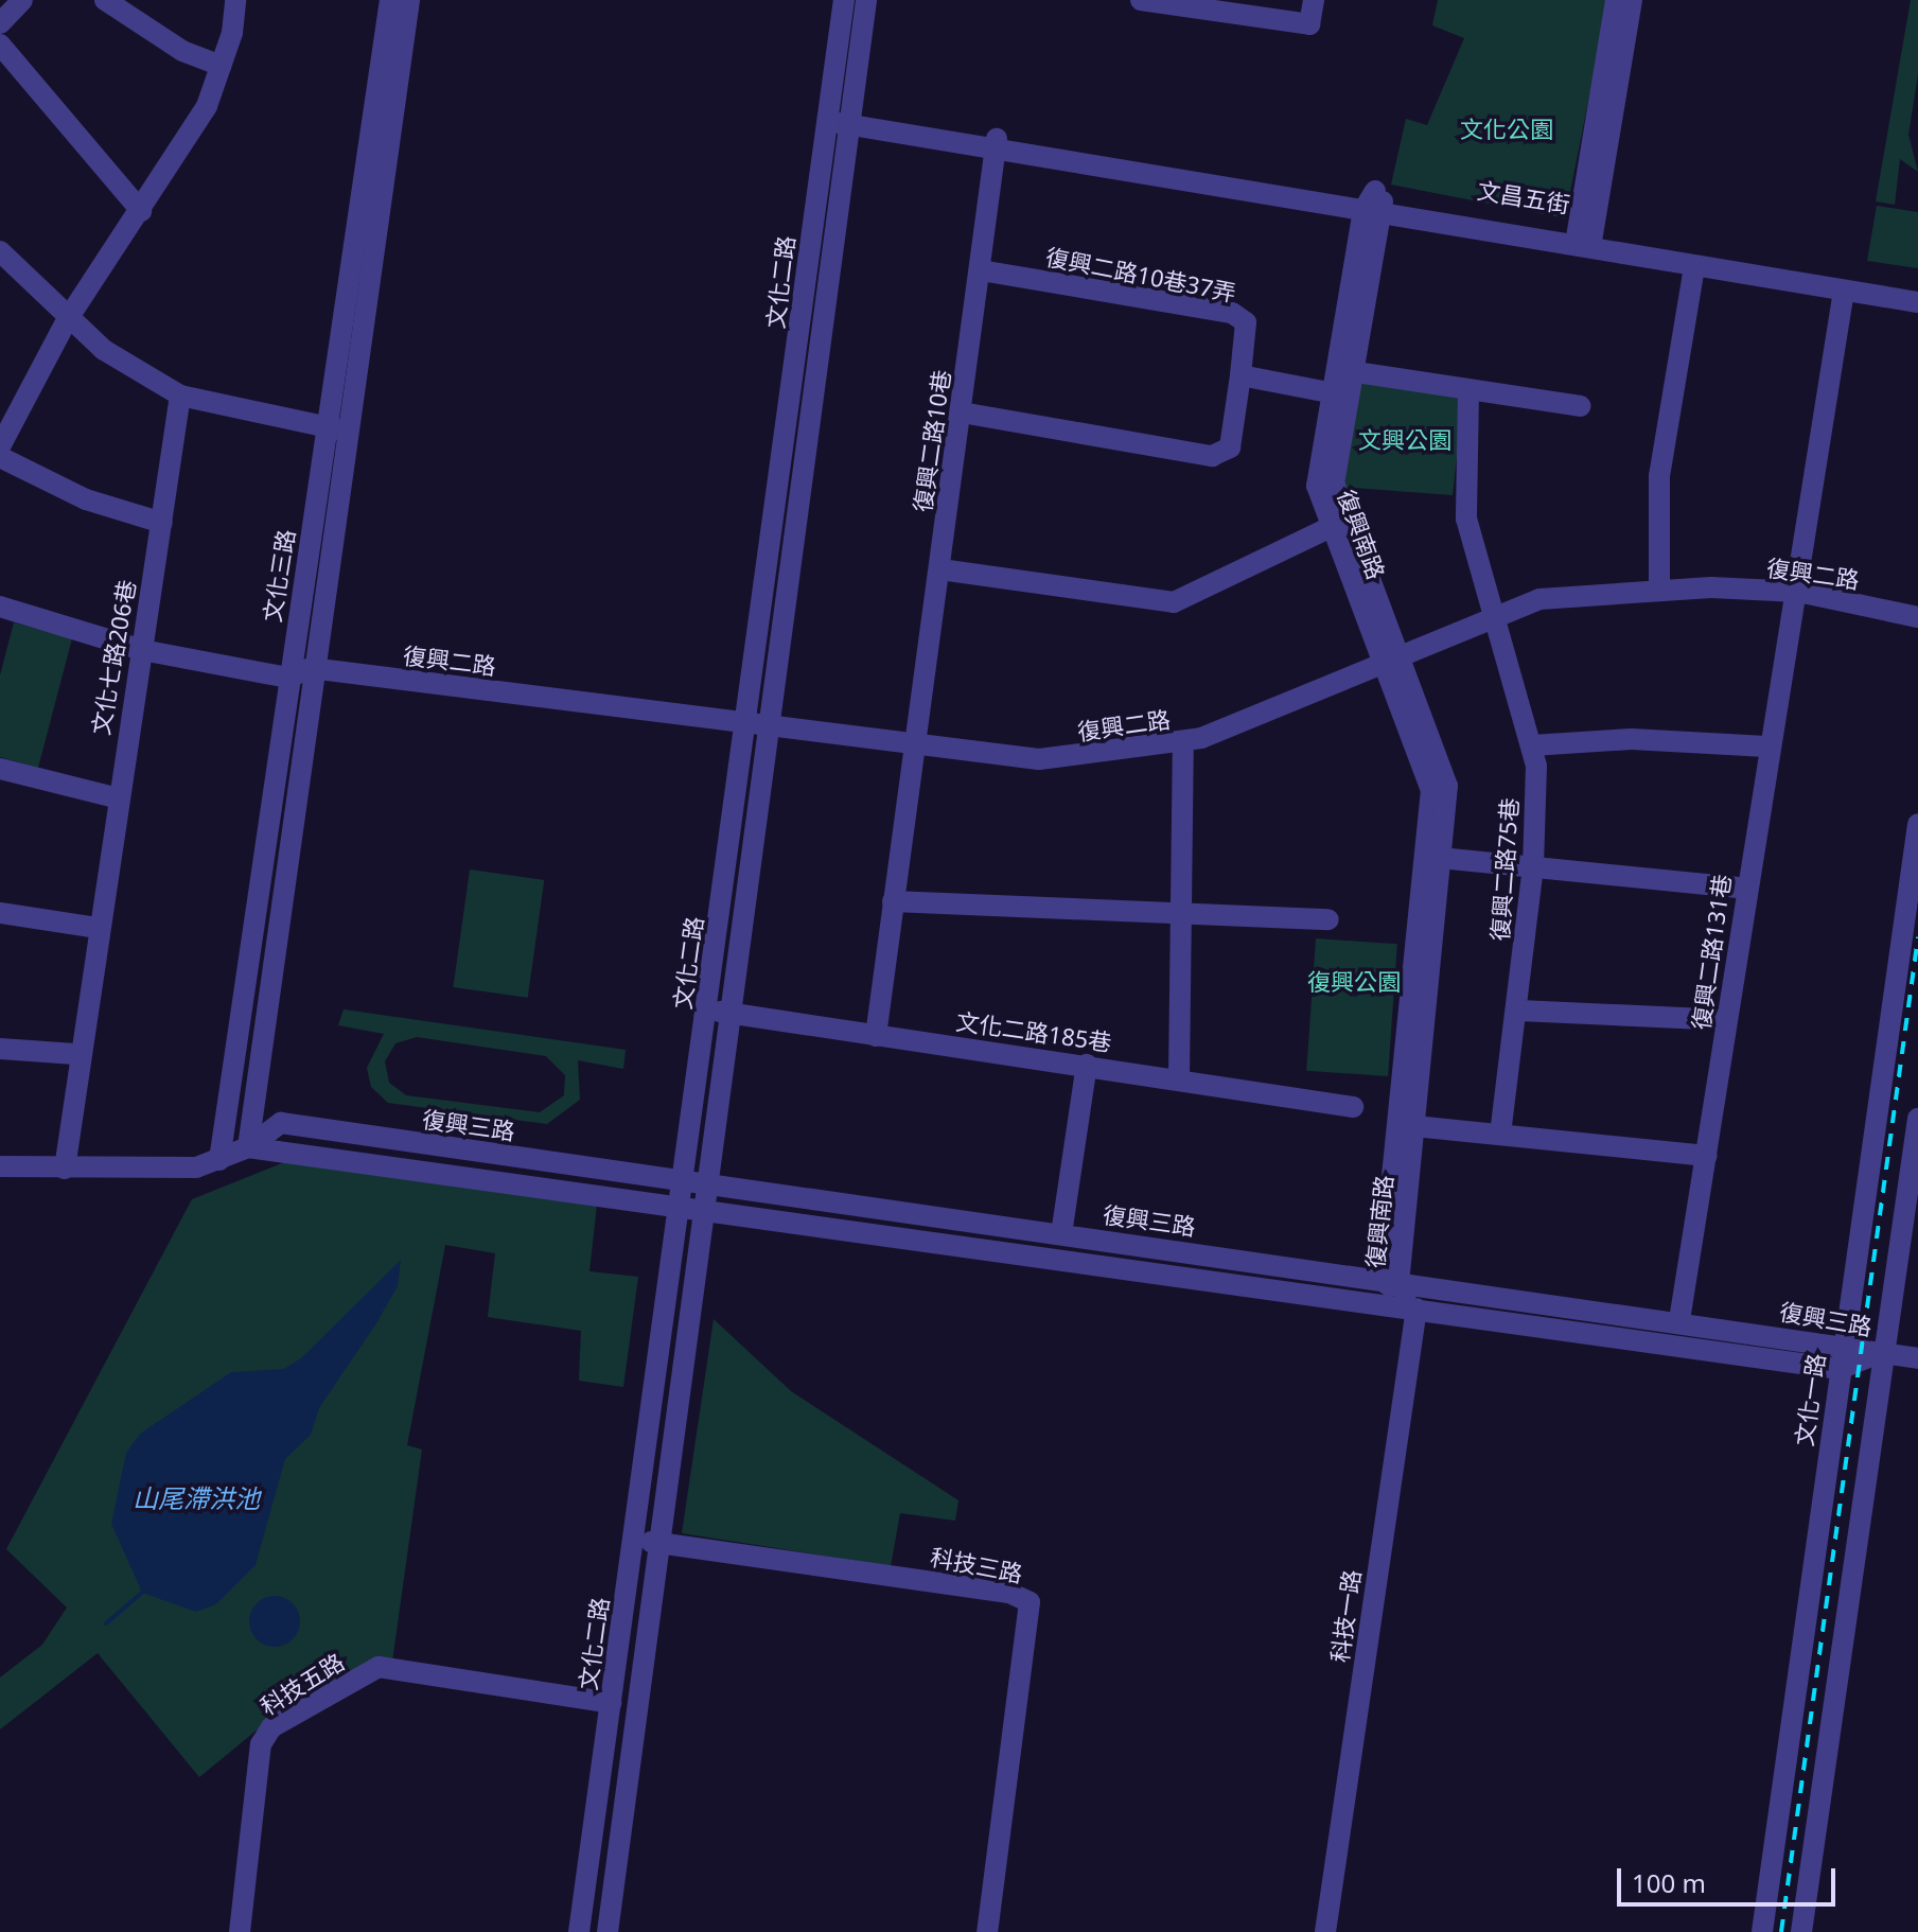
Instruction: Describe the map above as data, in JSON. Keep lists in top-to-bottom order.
{
  "streets": {
    "street": [
      "文昌五街",
      "復興二路10巷37弄",
      "文化二路",
      "復興二路10巷",
      "復興南路",
      "復興二路",
      "文化三路",
      "文化七路206巷",
      "復興二路75巷",
      "復興二路131巷",
      "文化二路185巷",
      "復興三路",
      "文化一路",
      "科技三路",
      "科技一路",
      "科技五路"
    ]
  },
  "crossings": [
    ["文昌五街", "文化二路"],
    ["文昌五街", "復興二路10巷"],
    ["文昌五街", "復興南路"],
    ["文昌五街", "復興二路131巷"],
    ["復興二路10巷37弄", "復興二路10巷"],
    ["文化二路", "復興二路"],
    ["文化二路", "文化二路185巷"],
    ["文化二路", "復興三路"],
    ["文化二路", "科技三路"],
    ["文化二路", "科技五路"],
    ["復興二路10巷", "復興二路"],
    ["復興二路10巷", "文化二路185巷"],
    ["復興南路", "復興二路"],
    ["復興南路", "復興三路"],
    ["復興南路", "科技一路"],
    ["復興二路", "文化三路"],
    ["復興二路", "復興二路75巷"],
    ["復興二路", "復興二路131巷"],
    ["文化三路", "復興三路"],
    ["文化七路206巷", "復興三路"],
    ["復興二路131巷", "復興三路"],
    ["復興三路", "文化一路"],
    ["復興三路", "科技一路"]
  ],
  "water": ["山尾滯洪池"],
  "parks": ["文化公園", "文興公園", "復興公園"],
  "scale_bar": "100 m"
}
